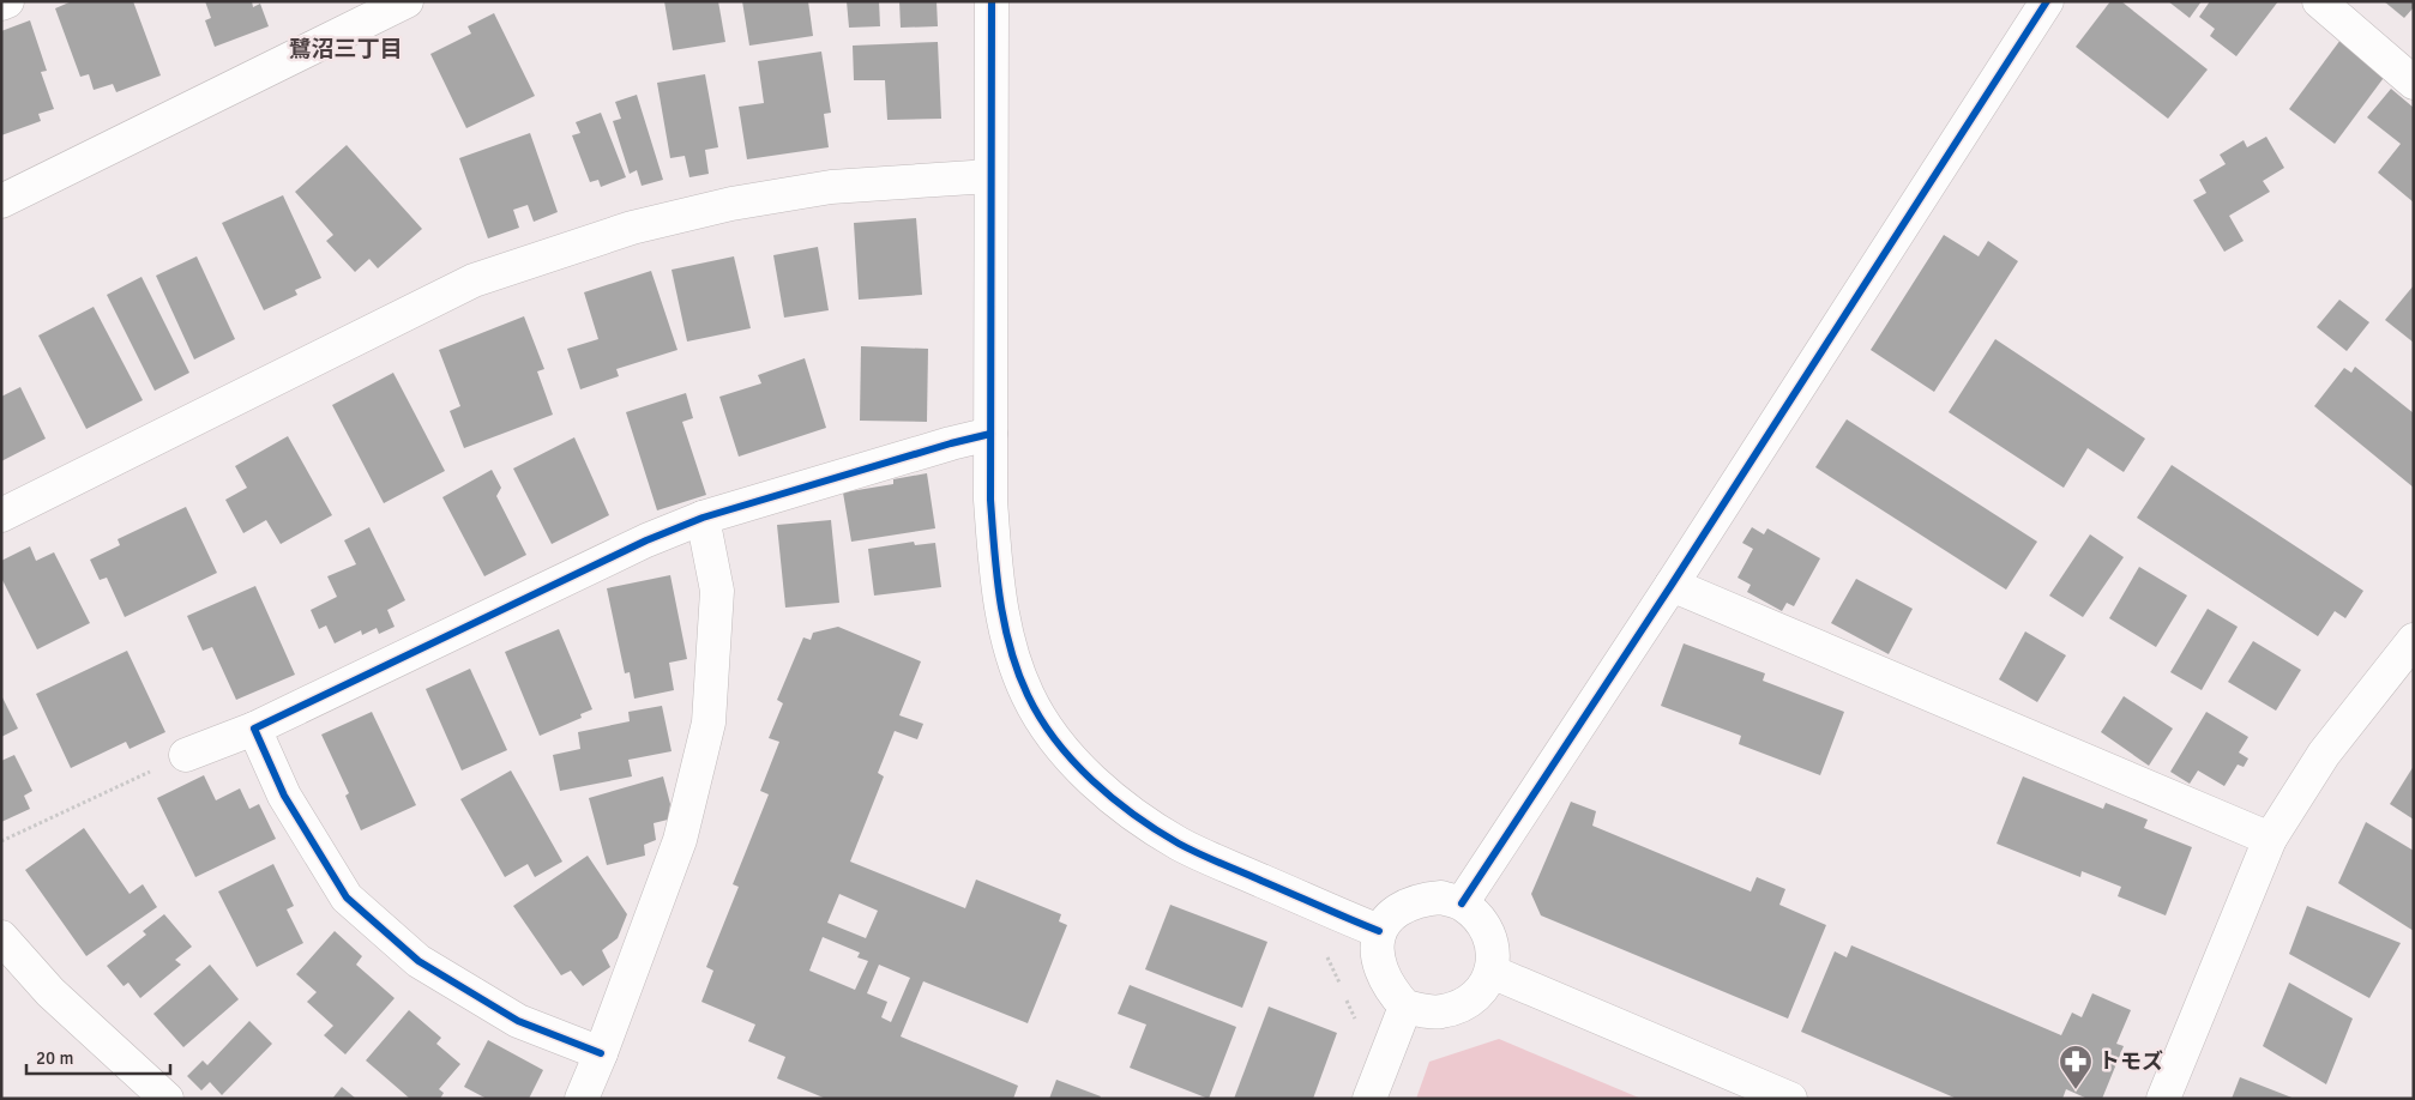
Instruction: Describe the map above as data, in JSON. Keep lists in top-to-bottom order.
{
  "districts": ["鷺沼三丁目"],
  "places": {
    "pharmacy": ["トモズ"]
  },
  "scale_bar": "20 m"
}
